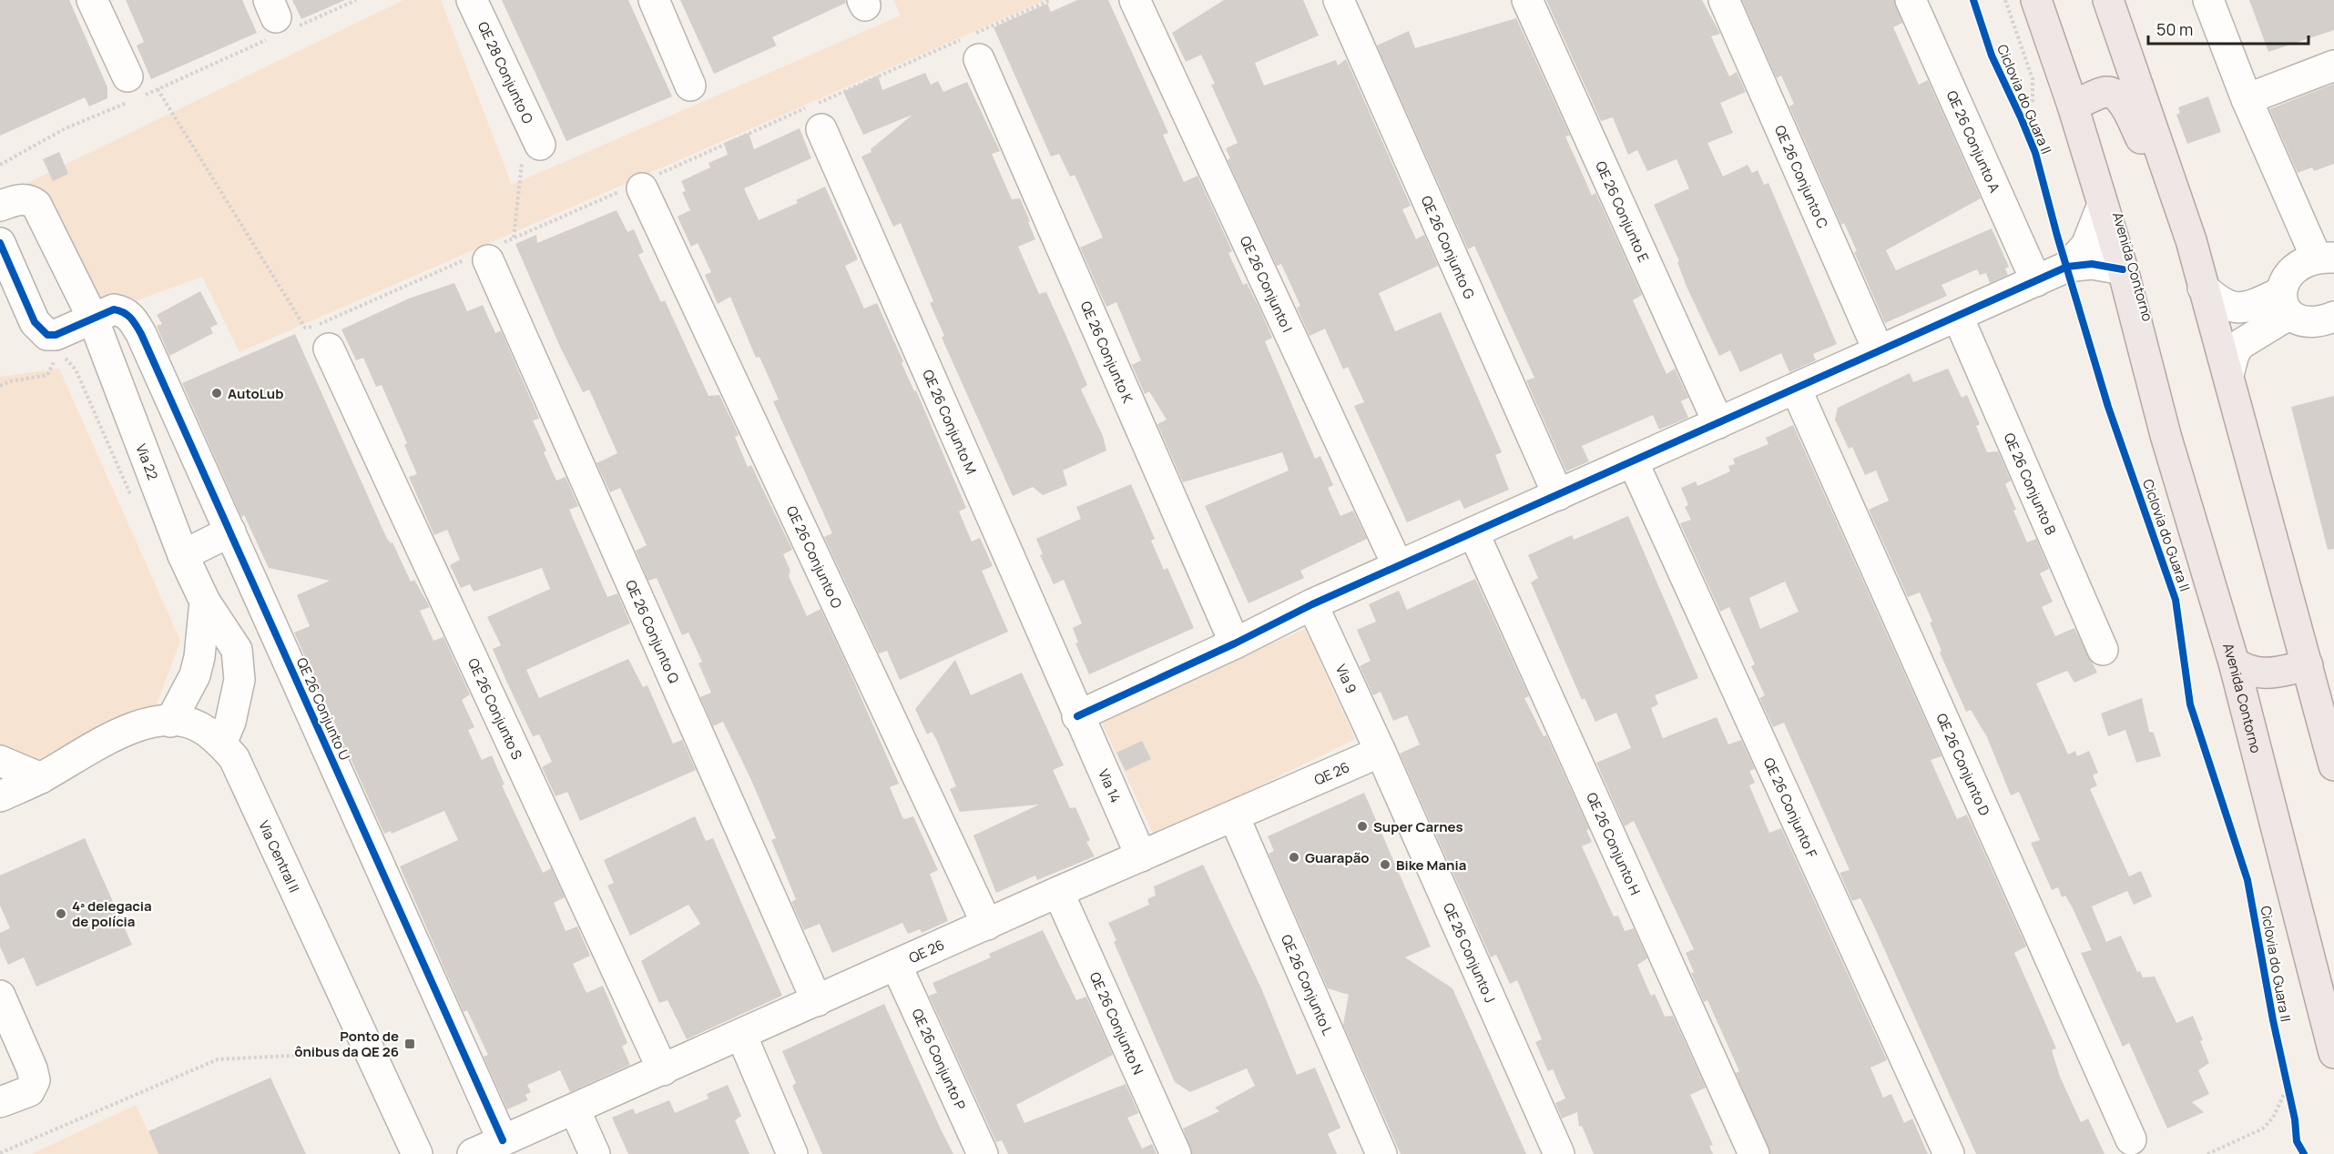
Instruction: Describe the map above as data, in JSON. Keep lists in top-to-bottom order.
{
  "streets": {
    "main road": ["Avenida Contorno"],
    "street": [
      "QE 28 Conjunto O",
      "QE 26 Conjunto A",
      "QE 26 Conjunto C",
      "QE 26 Conjunto E",
      "QE 26 Conjunto G",
      "QE 26 Conjunto I",
      "QE 26 Conjunto K",
      "QE 26 Conjunto M",
      "Via 22",
      "QE 26 Conjunto B",
      "QE 26 Conjunto O",
      "QE 26 Conjunto Q",
      "Via 9",
      "QE 26 Conjunto U",
      "QE 26 Conjunto S",
      "QE 26 Conjunto D",
      "QE 26",
      "Via 14",
      "QE 26 Conjunto F",
      "QE 26 Conjunto H",
      "Via Central II",
      "QE 26 Conjunto J",
      "QE 26 Conjunto L",
      "QE 26 Conjunto N",
      "QE 26 Conjunto P"
    ],
    "cycle path": ["Ciclovia do Guara II"]
  },
  "crossings": [
    ["QE 26 Conjunto M", "Via 14"],
    ["Via 22", "QE 26 Conjunto U"],
    ["Via 22", "Via Central II"],
    ["QE 26 Conjunto O", "QE 26"],
    ["QE 26 Conjunto Q", "QE 26"],
    ["Via 9", "QE 26"],
    ["Via 9", "QE 26 Conjunto J"],
    ["QE 26 Conjunto U", "QE 26"],
    ["QE 26 Conjunto S", "QE 26"],
    ["QE 26", "Via 14"],
    ["QE 26", "QE 26 Conjunto J"],
    ["QE 26", "QE 26 Conjunto L"],
    ["QE 26", "QE 26 Conjunto N"],
    ["QE 26", "QE 26 Conjunto P"]
  ],
  "places": {
    "other": [
      "AutoLub",
      "Super Carnes",
      "Guarapão",
      "Bike Mania",
      "4ª delegacia de polícia"
    ],
    "transit": ["Ponto de ônibus da QE 26"]
  },
  "scale_bar": "50 m"
}
